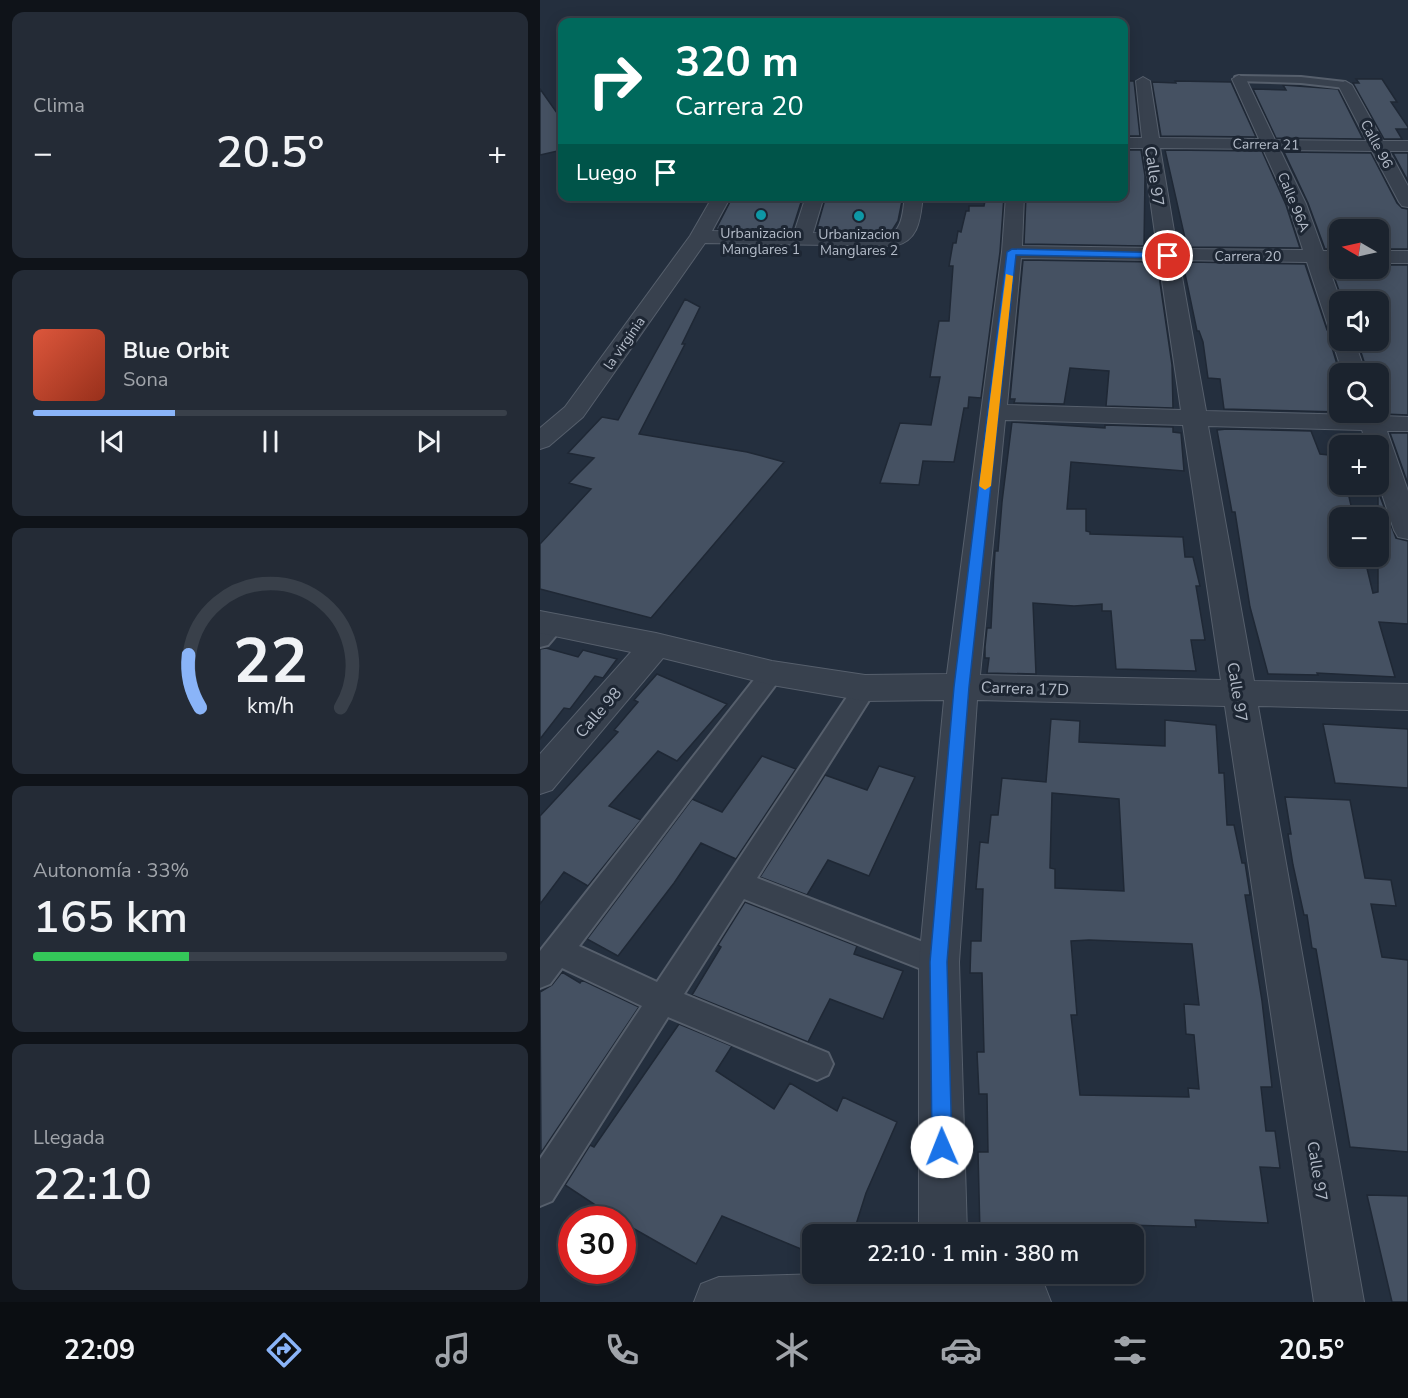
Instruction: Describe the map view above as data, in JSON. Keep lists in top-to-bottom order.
{
  "streets": {
    "street": [
      "Carrera 21",
      "Calle 96",
      "Calle 97",
      "Calle 96A",
      "Carrera 20",
      "la virginia",
      "Carrera 17D",
      "Calle 98"
    ]
  },
  "crossings": [
    ["Carrera 21", "Calle 96"],
    ["Carrera 21", "Calle 97"],
    ["Carrera 21", "Calle 96A"],
    ["Calle 97", "Carrera 20"],
    ["Calle 97", "Carrera 17D"],
    ["Calle 96A", "Carrera 20"],
    ["Carrera 17D", "Calle 98"]
  ],
  "places": ["Urbanizacion Manglares 1", "Urbanizacion Manglares 2"],
  "north": "left",
  "page": {
    "tile": [
      "Clima",
      ["Autonomía · 33%", "165 km"],
      ["Llegada", "22:10"]
    ],
    "turn": ["320 m", "Carrera 20"],
    "heat": ["−", "20.5°", "+"],
    "then": "Luego",
    "map_buttons": ["+", "−"],
    "song": ["Blue Orbit", "Sona"],
    "limit": "30",
    "trip": "22:10 · 1 min · 380 m",
    "tabs": ["22:09", "20.5°"],
    "gauge": ["22", "km/h"]
  }
}
